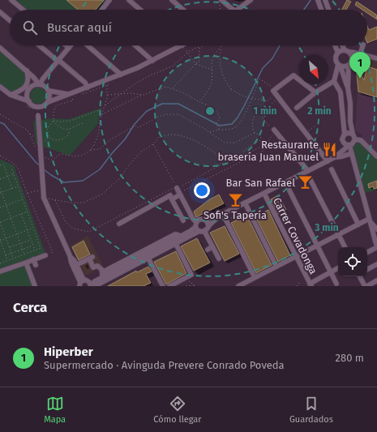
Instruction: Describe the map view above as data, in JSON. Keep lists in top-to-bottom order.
{
  "streets": {
    "street": ["Carrer Covadonga"]
  },
  "places": {
    "restaurant": ["Restaurante brasería Juan Manuel"],
    "bar": ["Bar San Rafael", "Sofi's Tapería"]
  },
  "north": "bottom right",
  "page": {
    "search": "Buscar aquí",
    "pins": "1",
    "heading": "Cerca",
    "list": [
      {
        "mark": "1",
        "name": "Hiperber",
        "note": "Supermercado · Avinguda Prevere Conrado Poveda",
        "value": "280 m"
      }
    ],
    "nav": ["Mapa", "Cómo llegar", "Guardados"]
  },
  "rings": ["1 min", "2 min", "3 min"]
}
